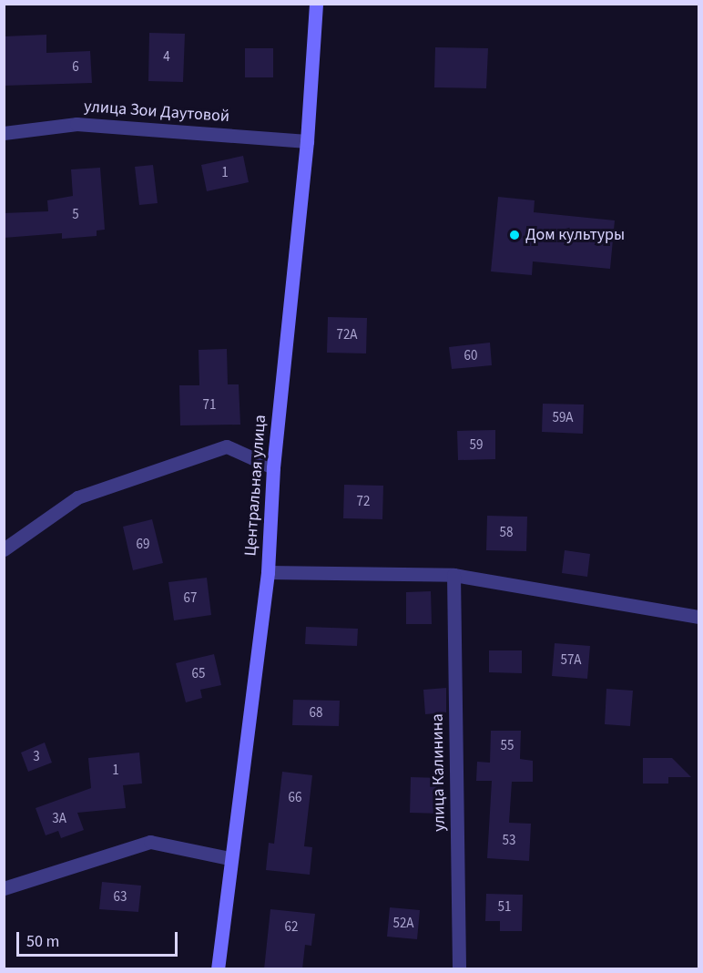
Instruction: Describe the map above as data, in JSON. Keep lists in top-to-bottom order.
{
  "streets": {
    "street": ["улица Зои Даутовой", "Центральная улица", "улица Калинина"]
  },
  "crossings": [
    ["улица Зои Даутовой", "Центральная улица"]
  ],
  "places": ["Дом культуры"],
  "house_numbers": [
    "4",
    "6",
    "1",
    "5",
    "72А",
    "60",
    "71",
    "59А",
    "59",
    "72",
    "58",
    "69",
    "67",
    "57А",
    "65",
    "68",
    "55",
    "3",
    "1",
    "66",
    "3А",
    "53",
    "63",
    "51",
    "52А",
    "62"
  ],
  "scale_bar": "50 m"
}
